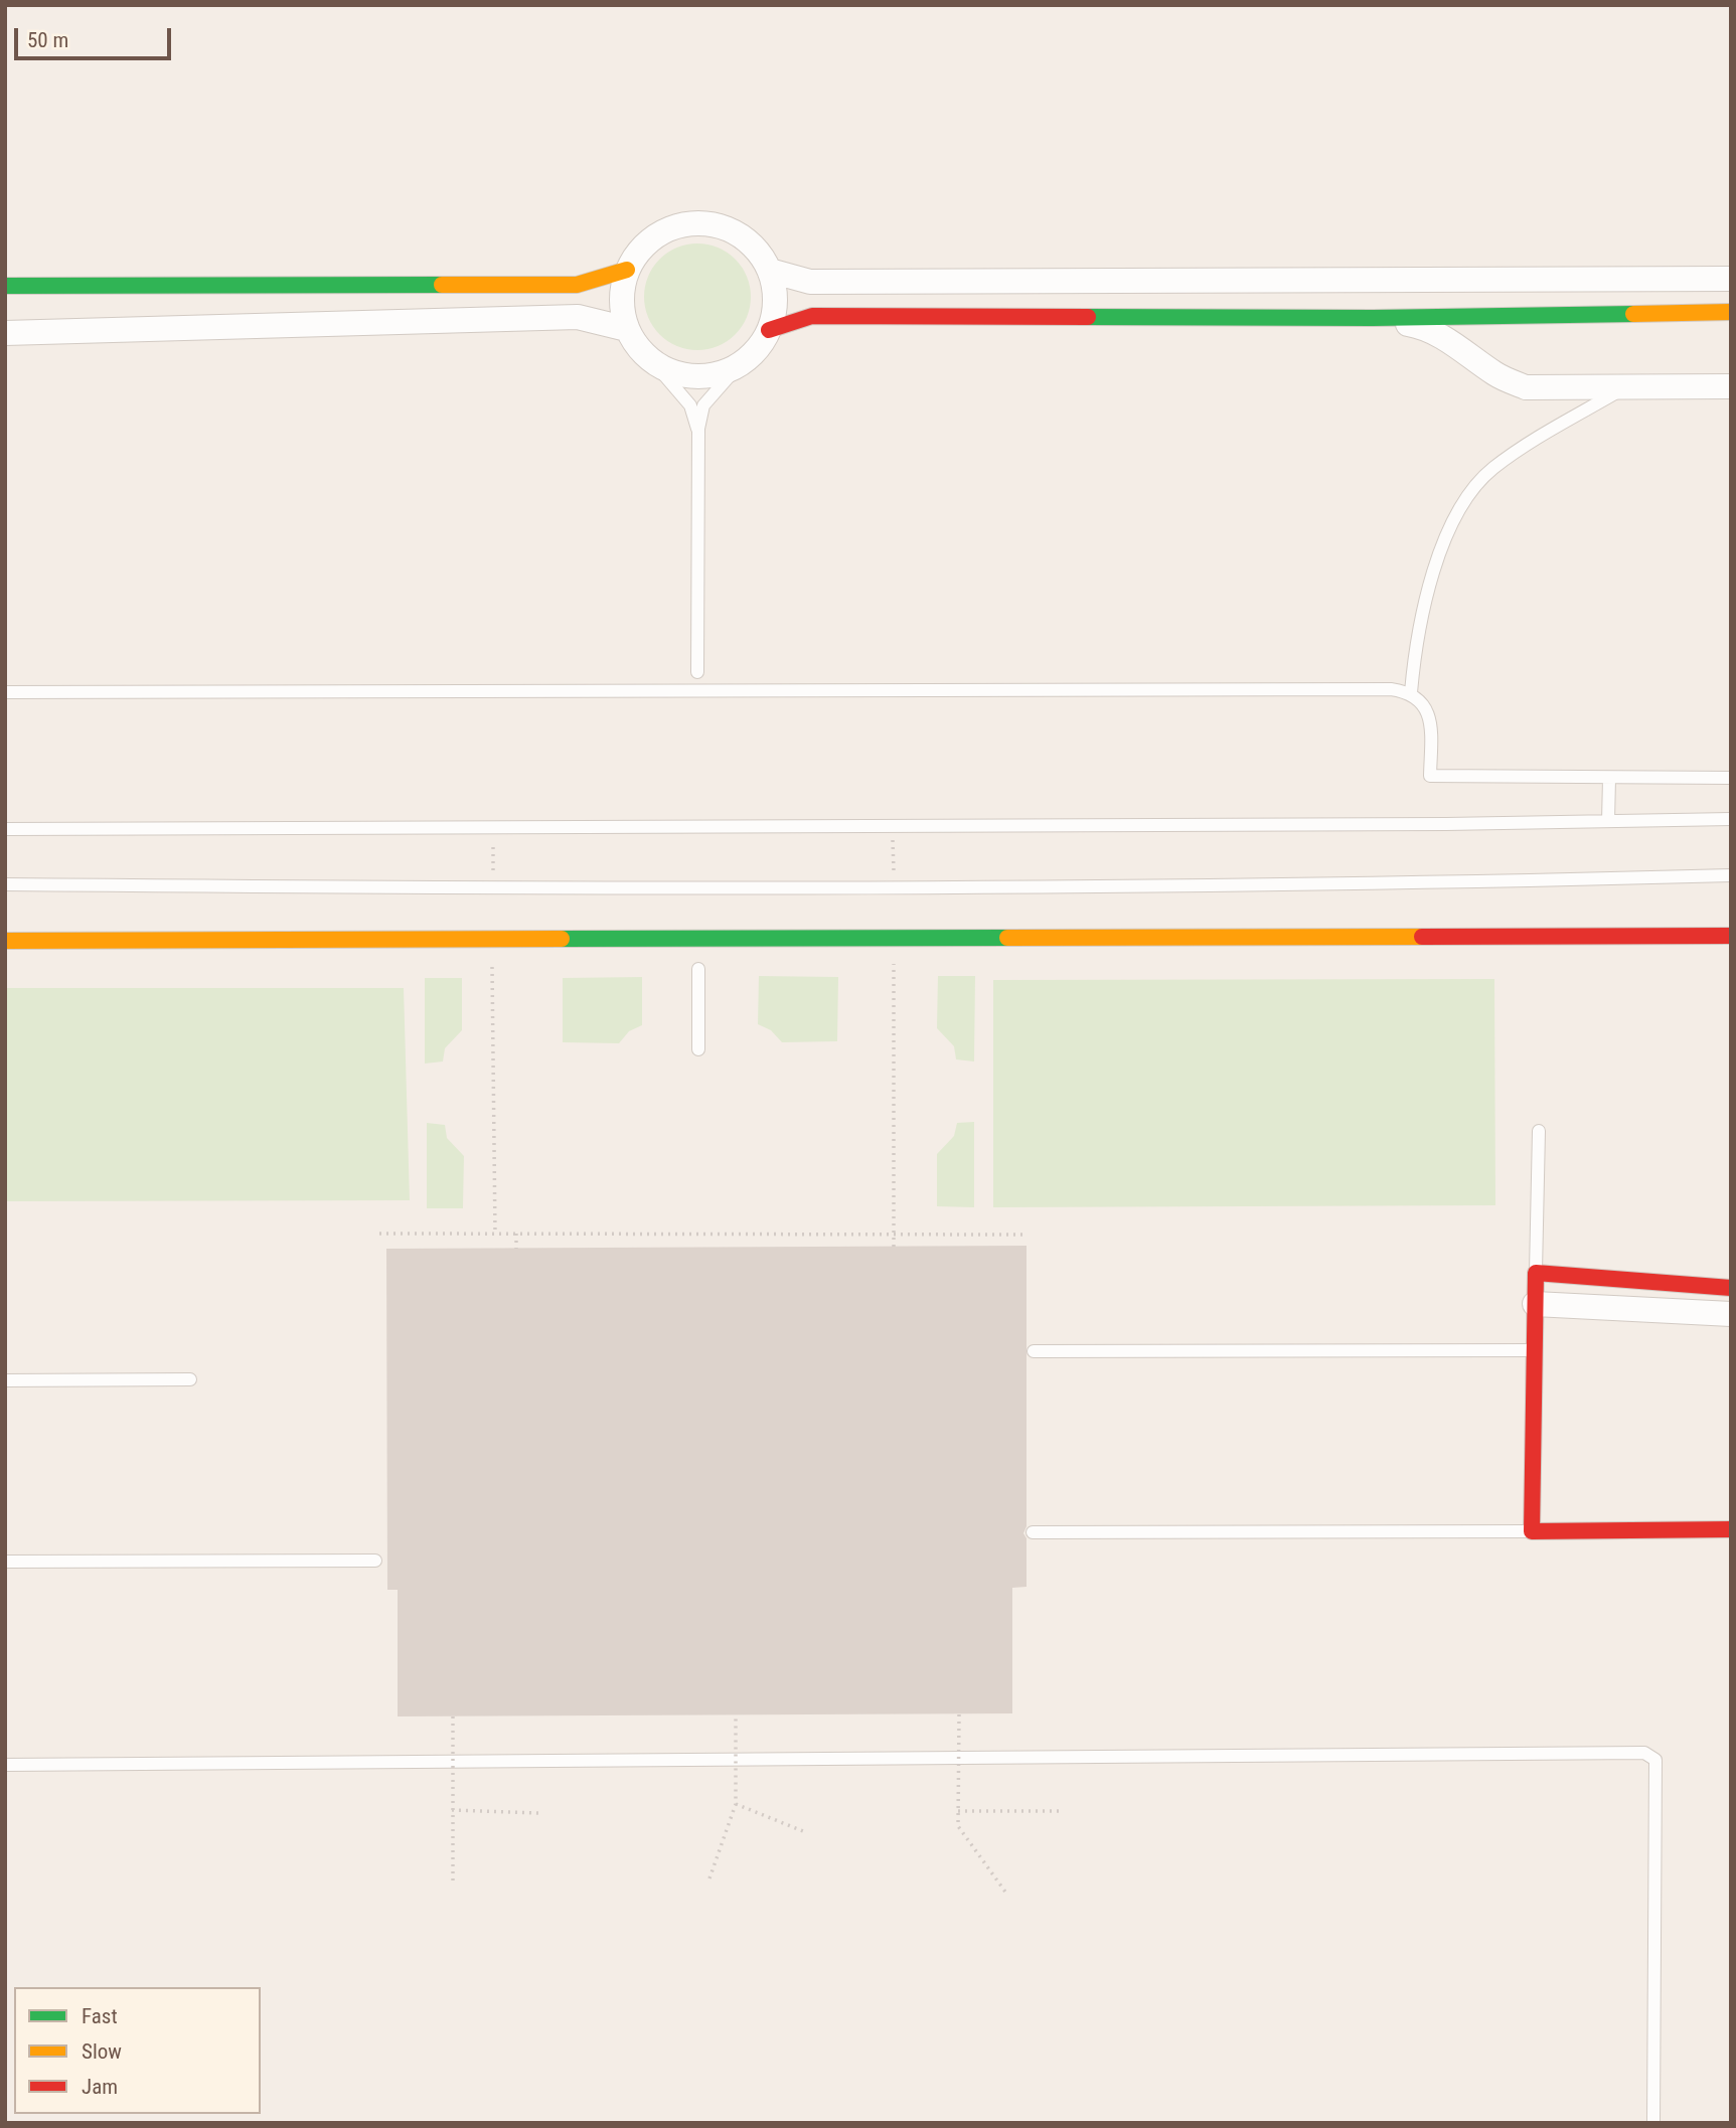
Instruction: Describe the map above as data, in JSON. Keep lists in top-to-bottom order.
{
  "legend": ["Fast", "Slow", "Jam"],
  "scale_bar": "50 m"
}
